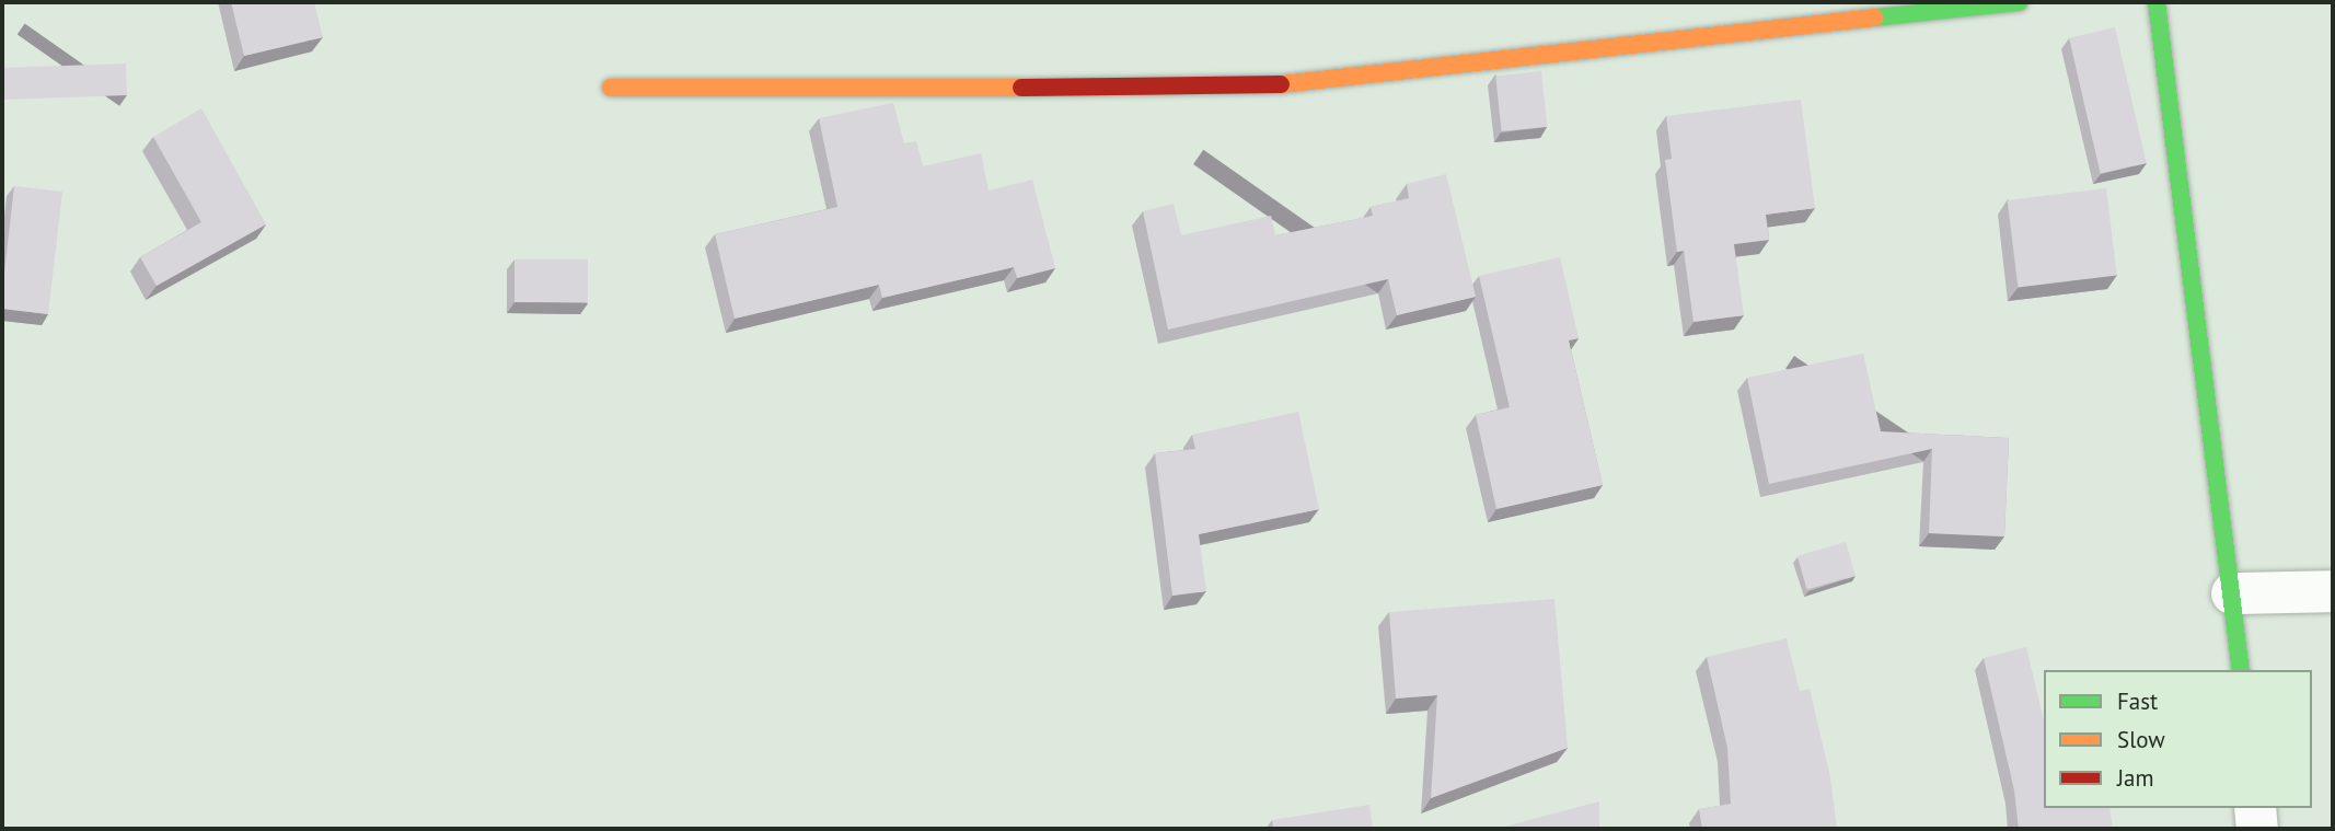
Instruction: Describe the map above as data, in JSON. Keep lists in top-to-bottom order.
{
  "legend": ["Fast", "Slow", "Jam"]
}
